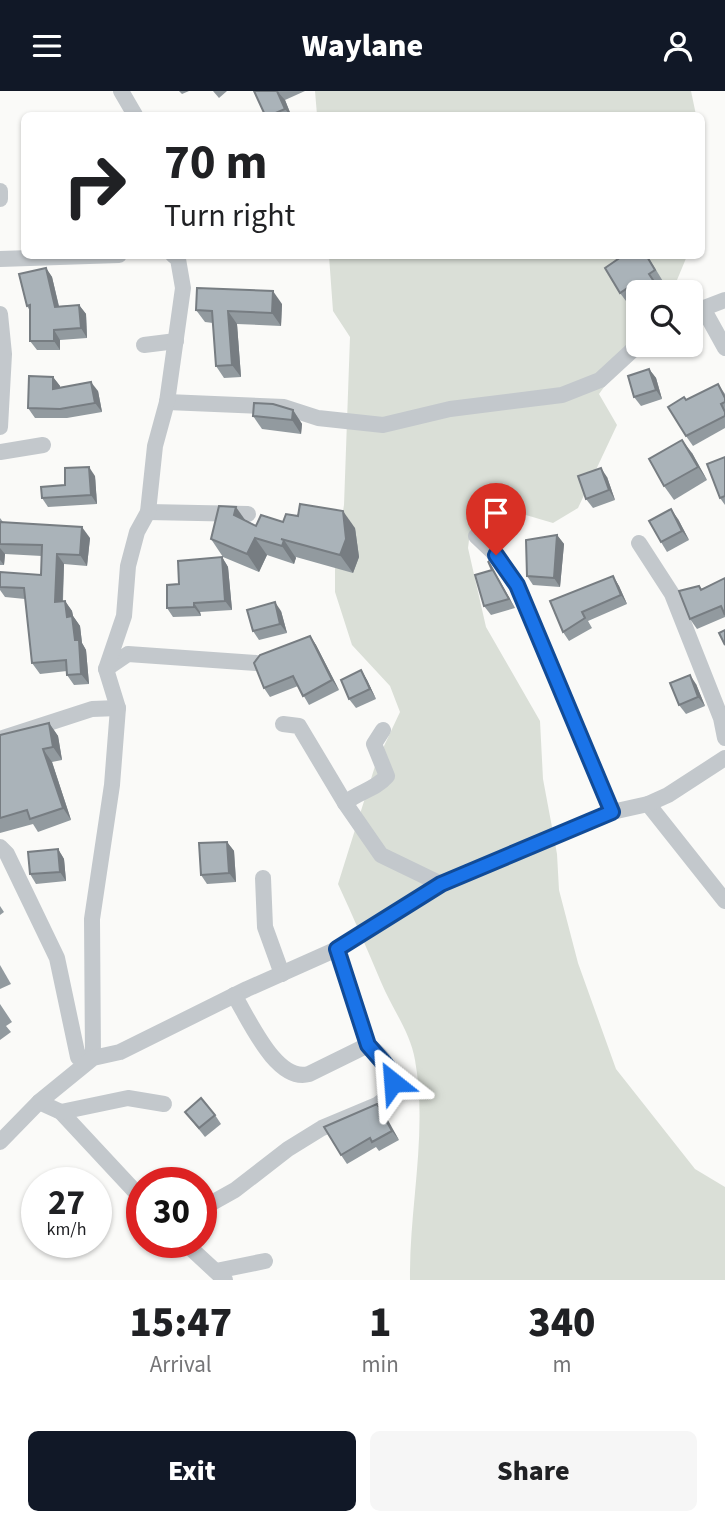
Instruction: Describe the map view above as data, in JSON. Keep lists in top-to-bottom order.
{
  "page": {
    "header": "Waylane",
    "turn": ["70 m", "Turn right"],
    "speed": "27 km/h",
    "limit": "30",
    "eta": [
      "15:47",
      "Arrival",
      "1",
      "min",
      "340",
      "m"
    ],
    "buttons": ["Exit", "Share"]
  }
}
